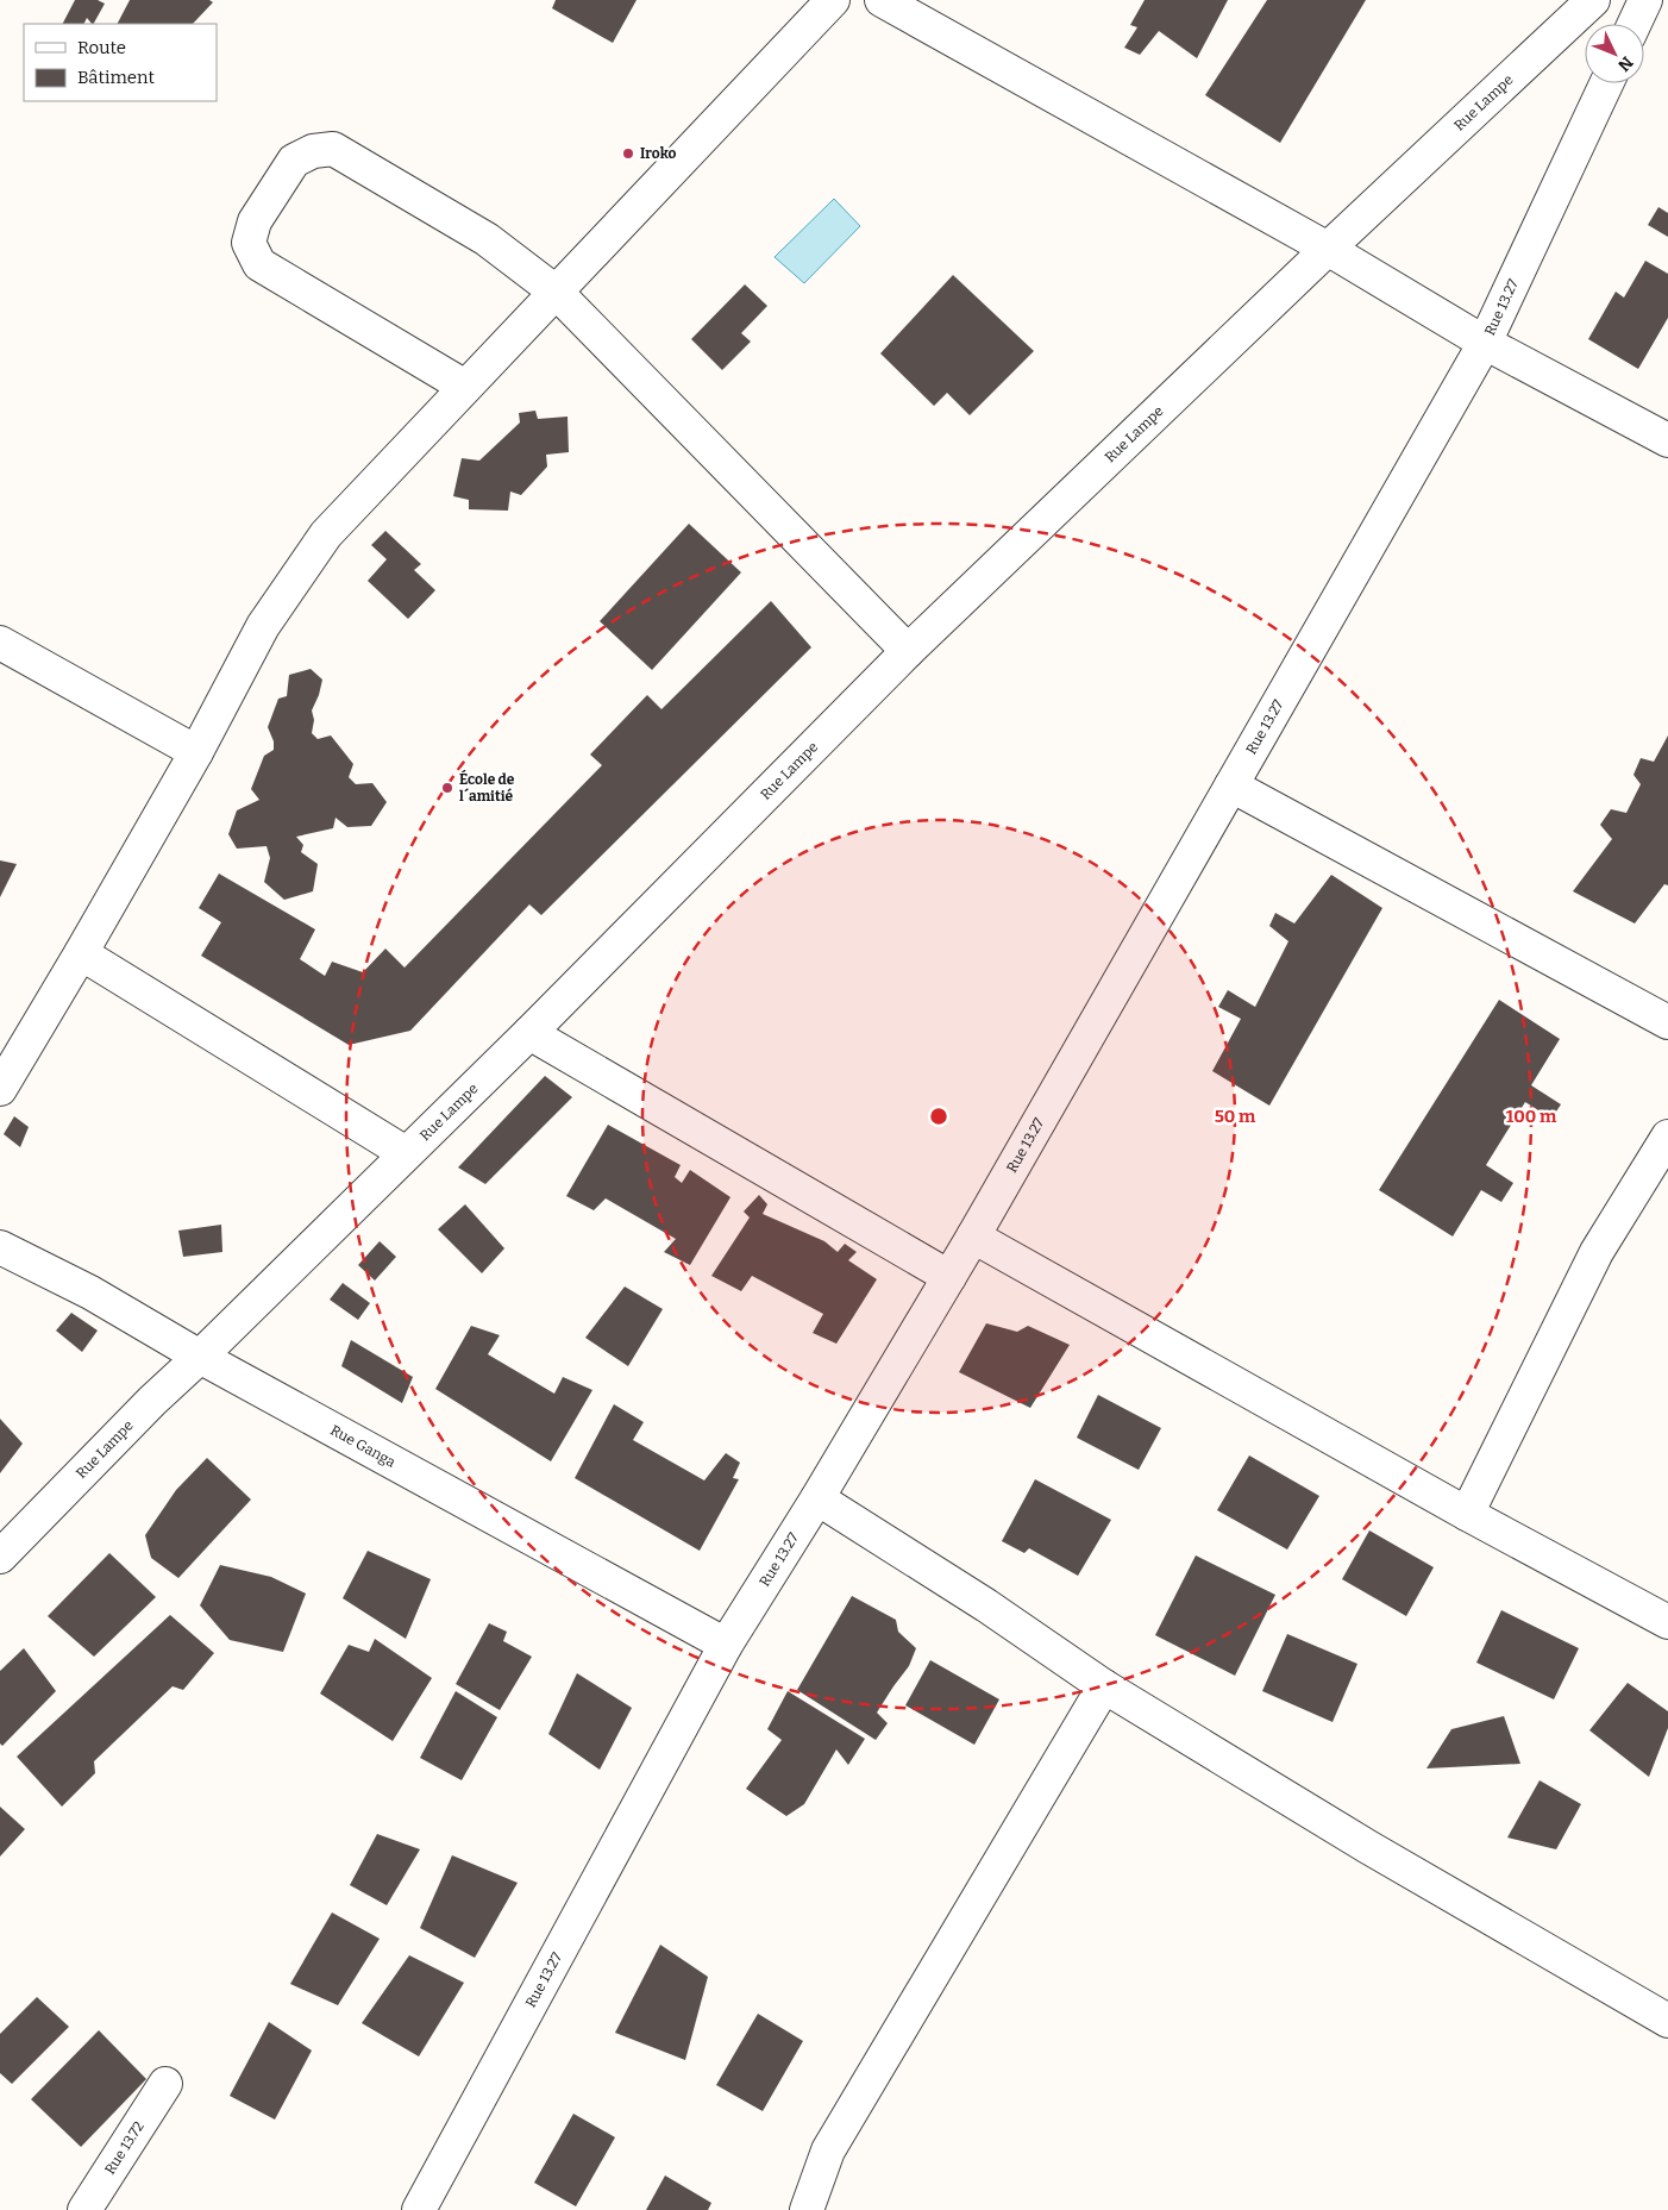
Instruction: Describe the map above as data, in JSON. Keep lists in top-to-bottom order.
{
  "streets": {
    "street": [
      "Rue Lampe",
      "Rue 13.27",
      "Rue Ganga",
      "Rue 13.72"
    ]
  },
  "crossings": [
    ["Rue Lampe", "Rue Ganga"],
    ["Rue 13.27", "Rue Ganga"]
  ],
  "places": ["Iroko", "École de l´amitié"],
  "legend": ["Route", "Bâtiment"],
  "north": "bottom right",
  "rings": ["50 m", "100 m"]
}
